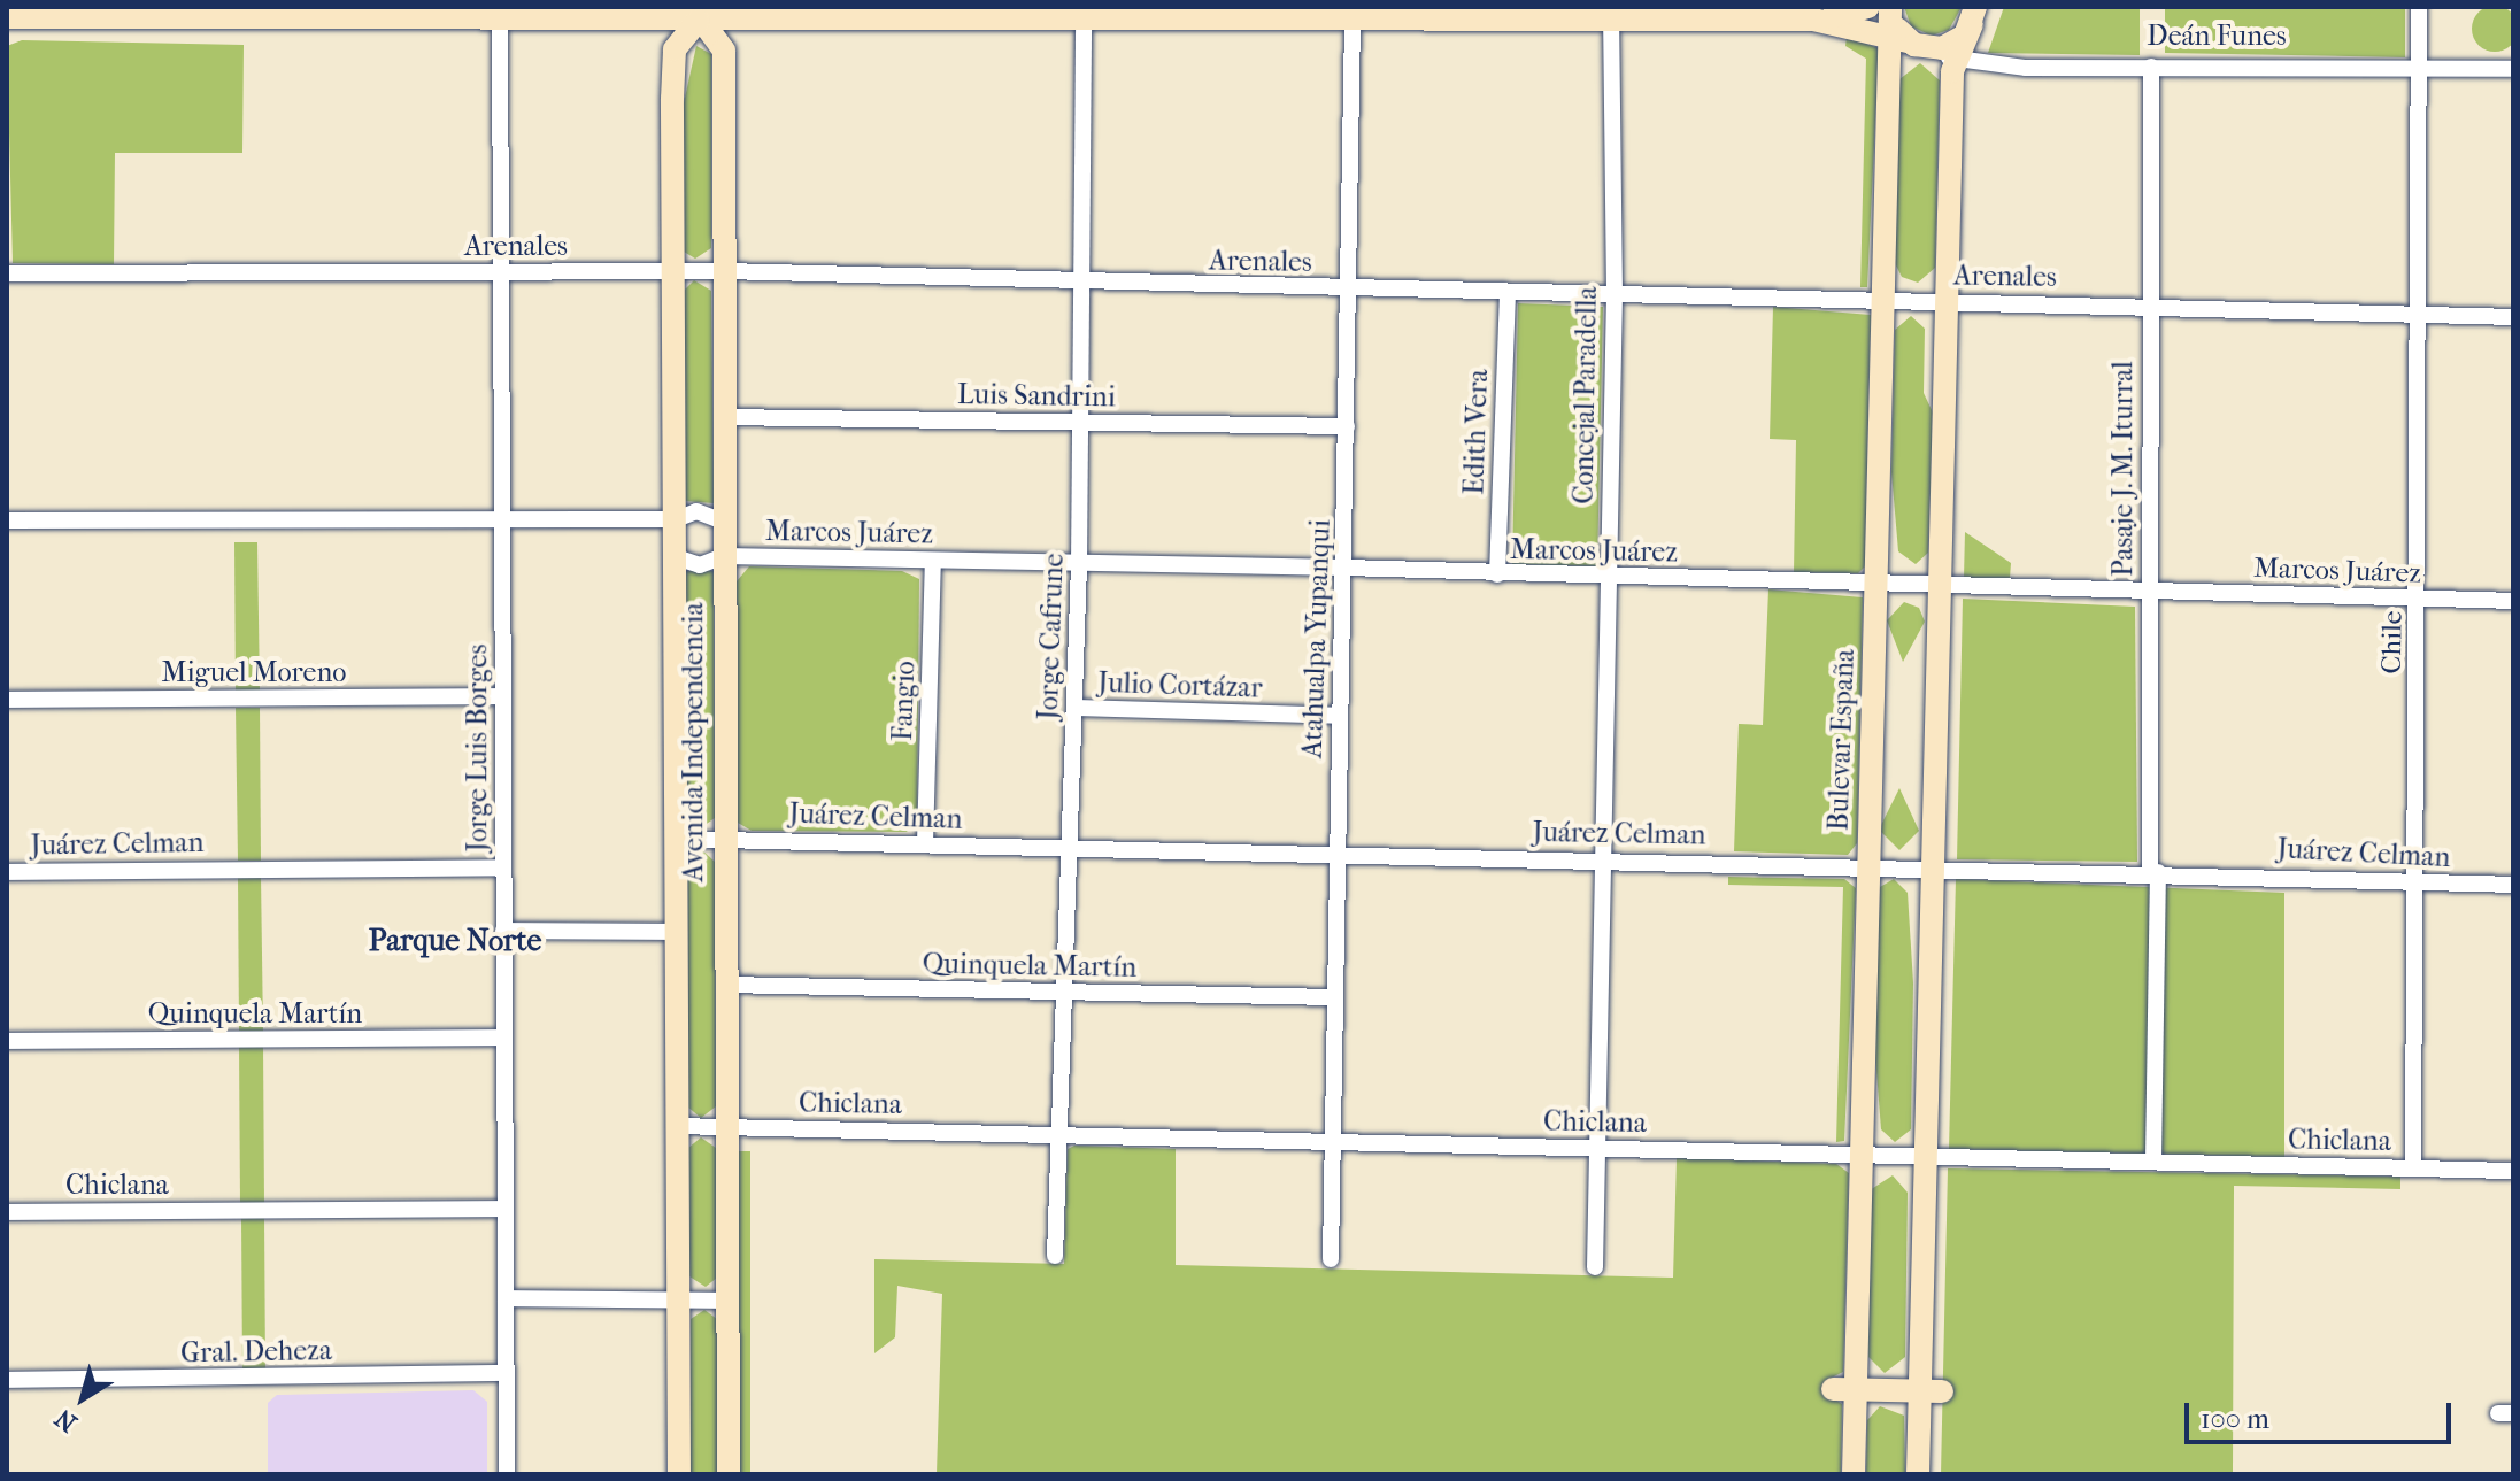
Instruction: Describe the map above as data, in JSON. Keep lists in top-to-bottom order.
{
  "streets": {
    "main road": ["Deán Funes", "Bulevar España", "Avenida Independencia"],
    "street": [
      "Arenales",
      "Concejal Paradella",
      "Luis Sandrini",
      "Edith Vera",
      "Pasaje J. M. Iturral",
      "Marcos Juárez",
      "Jorge Cafrune",
      "Atahualpa Yupanqui",
      "Chile",
      "Miguel Moreno",
      "Julio Cortázar",
      "Fangio",
      "Jorge Luis Borges",
      "Juárez Celman",
      "Quinquela Martín",
      "Chiclana",
      "Gral. Deheza"
    ]
  },
  "crossings": [
    ["Deán Funes", "Concejal Paradella"],
    ["Deán Funes", "Pasaje J. M. Iturral"],
    ["Deán Funes", "Jorge Cafrune"],
    ["Deán Funes", "Atahualpa Yupanqui"],
    ["Deán Funes", "Chile"],
    ["Deán Funes", "Bulevar España"],
    ["Deán Funes", "Avenida Independencia"],
    ["Deán Funes", "Jorge Luis Borges"],
    ["Arenales", "Concejal Paradella"],
    ["Arenales", "Edith Vera"],
    ["Arenales", "Pasaje J. M. Iturral"],
    ["Arenales", "Jorge Cafrune"],
    ["Arenales", "Atahualpa Yupanqui"],
    ["Arenales", "Chile"],
    ["Arenales", "Bulevar España"],
    ["Arenales", "Avenida Independencia"],
    ["Arenales", "Jorge Luis Borges"],
    ["Concejal Paradella", "Marcos Juárez"],
    ["Concejal Paradella", "Juárez Celman"],
    ["Concejal Paradella", "Chiclana"],
    ["Luis Sandrini", "Jorge Cafrune"],
    ["Luis Sandrini", "Atahualpa Yupanqui"],
    ["Luis Sandrini", "Avenida Independencia"],
    ["Edith Vera", "Marcos Juárez"],
    ["Pasaje J. M. Iturral", "Marcos Juárez"],
    ["Pasaje J. M. Iturral", "Juárez Celman"],
    ["Pasaje J. M. Iturral", "Chiclana"],
    ["Marcos Juárez", "Jorge Cafrune"],
    ["Marcos Juárez", "Atahualpa Yupanqui"],
    ["Marcos Juárez", "Chile"],
    ["Marcos Juárez", "Fangio"],
    ["Marcos Juárez", "Bulevar España"],
    ["Marcos Juárez", "Avenida Independencia"],
    ["Jorge Cafrune", "Julio Cortázar"],
    ["Jorge Cafrune", "Juárez Celman"],
    ["Jorge Cafrune", "Quinquela Martín"],
    ["Jorge Cafrune", "Chiclana"],
    ["Atahualpa Yupanqui", "Julio Cortázar"],
    ["Atahualpa Yupanqui", "Juárez Celman"],
    ["Atahualpa Yupanqui", "Quinquela Martín"],
    ["Atahualpa Yupanqui", "Chiclana"],
    ["Chile", "Juárez Celman"],
    ["Chile", "Chiclana"],
    ["Miguel Moreno", "Jorge Luis Borges"],
    ["Fangio", "Juárez Celman"],
    ["Bulevar España", "Juárez Celman"],
    ["Bulevar España", "Chiclana"],
    ["Avenida Independencia", "Juárez Celman"],
    ["Avenida Independencia", "Quinquela Martín"],
    ["Avenida Independencia", "Chiclana"],
    ["Jorge Luis Borges", "Juárez Celman"],
    ["Jorge Luis Borges", "Quinquela Martín"],
    ["Jorge Luis Borges", "Chiclana"],
    ["Jorge Luis Borges", "Gral. Deheza"]
  ],
  "districts": ["Parque Norte"],
  "scale_bar": "100 m",
  "north": "bottom left"
}
